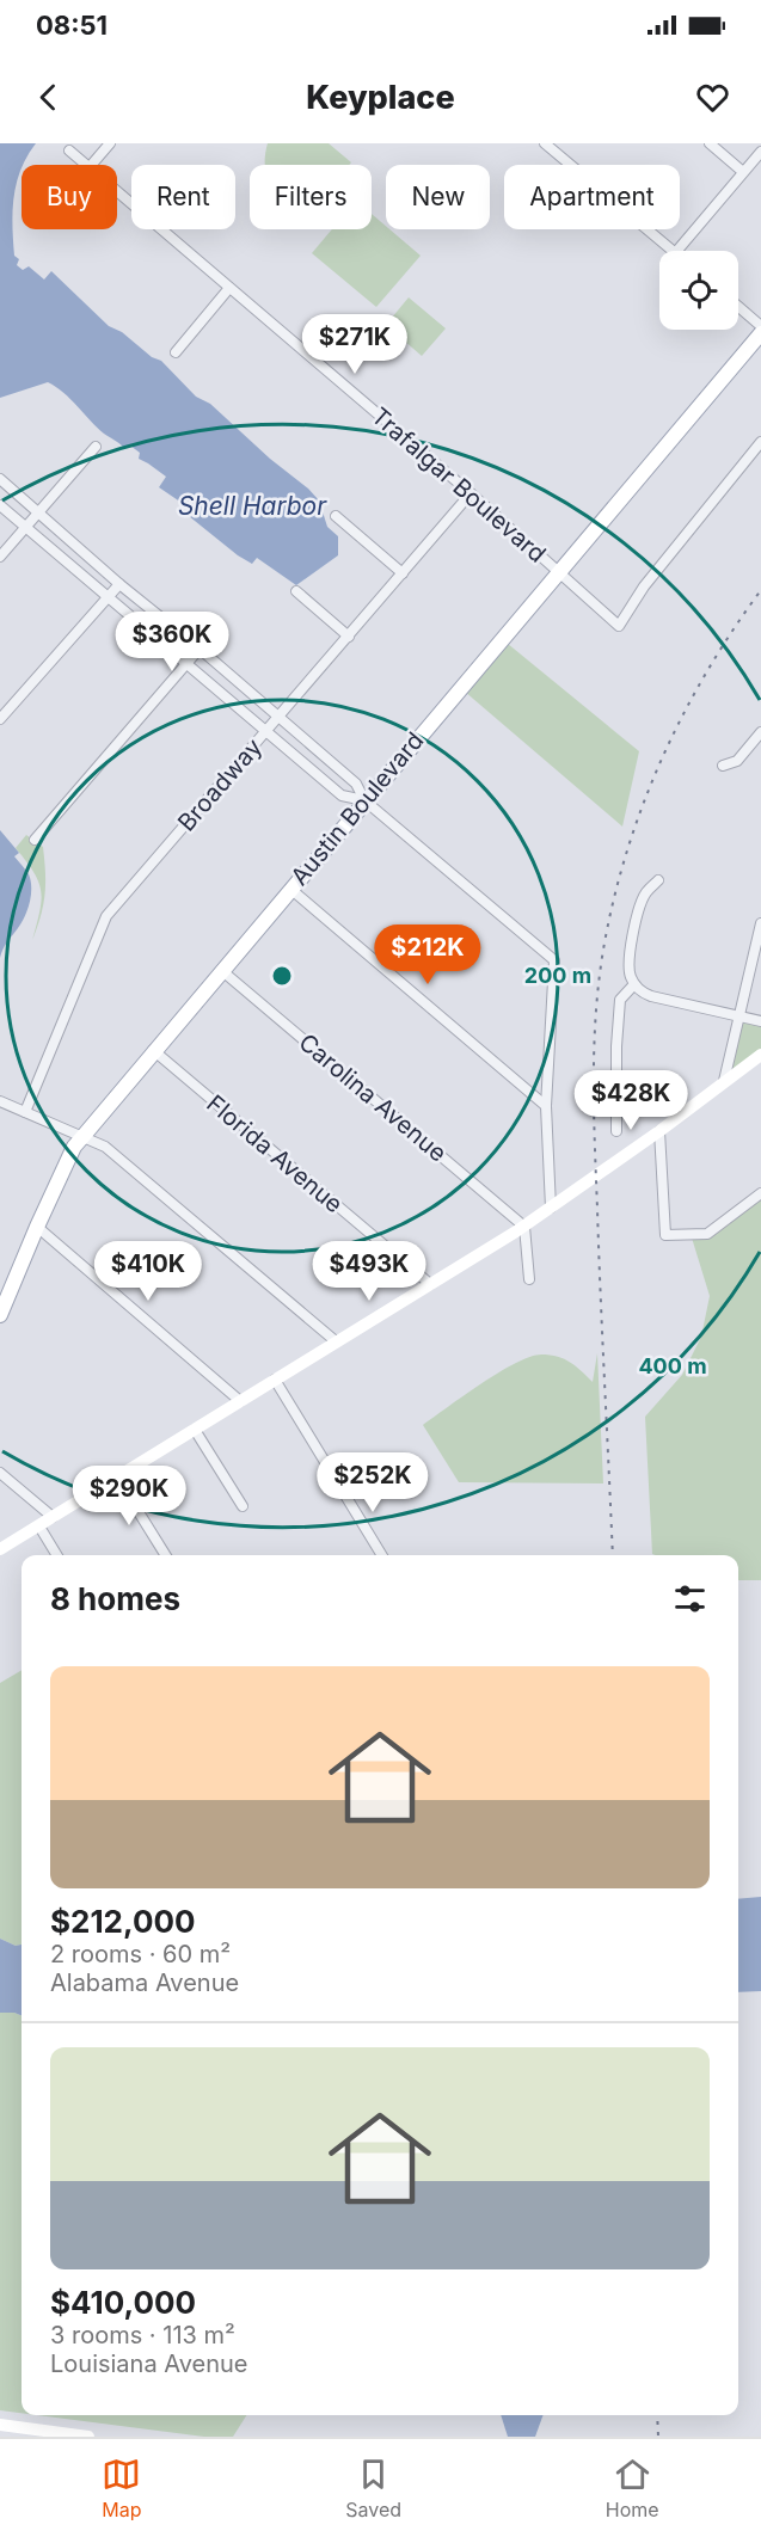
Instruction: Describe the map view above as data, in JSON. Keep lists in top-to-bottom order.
{
  "streets": {
    "main road": ["Austin Boulevard"],
    "street": [
      "Trafalgar Boulevard",
      "Broadway",
      "Carolina Avenue",
      "Florida Avenue"
    ]
  },
  "crossings": [
    ["Trafalgar Boulevard", "Broadway"],
    ["Trafalgar Boulevard", "Austin Boulevard"],
    ["Austin Boulevard", "Carolina Avenue"],
    ["Austin Boulevard", "Florida Avenue"]
  ],
  "water": ["Shell Harbor"],
  "page": {
    "status": "08:51",
    "header": "Keyplace",
    "chip": [
      "Buy",
      "Rent",
      "Filters",
      "New",
      "Apartment"
    ],
    "price": [
      "$271K",
      "$360K",
      "$212K",
      "$428K",
      "$410K",
      "$493K",
      "$252K",
      "$290K"
    ],
    "heading": "8 homes",
    "list": [
      {
        "name": "$212,000",
        "note": "2 rooms · 60 m² · Alabama Avenue"
      },
      {
        "name": "$410,000",
        "note": "3 rooms · 113 m² · Louisiana Avenue"
      }
    ],
    "tabs": ["Map", "Saved", "Home"]
  },
  "rings": ["200 m", "400 m"]
}
